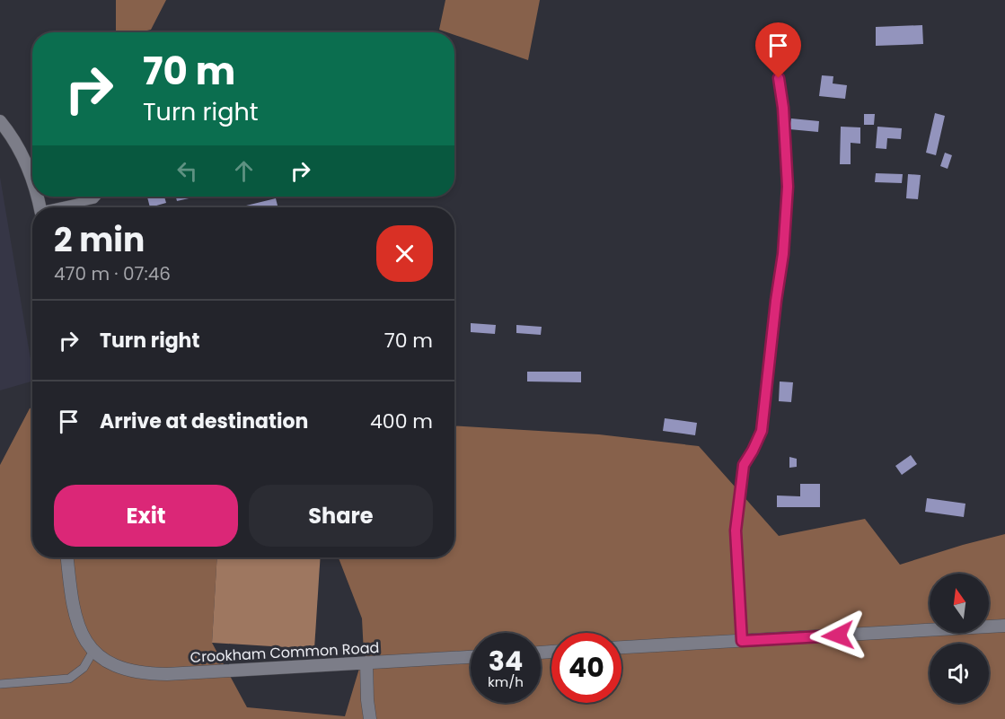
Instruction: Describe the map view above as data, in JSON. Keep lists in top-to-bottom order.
{
  "streets": {
    "street": ["Crookham Common Road"]
  },
  "north": "top",
  "page": {
    "turn": ["70 m", "Turn right"],
    "heading": ["2 min", "470 m · 07:46"],
    "list": [
      {
        "name": "Turn right",
        "value": "70 m"
      },
      {
        "name": "Arrive at destination",
        "value": "400 m"
      }
    ],
    "buttons": ["Exit", "Share"],
    "speed": "34 km/h",
    "limit": "40"
  }
}
